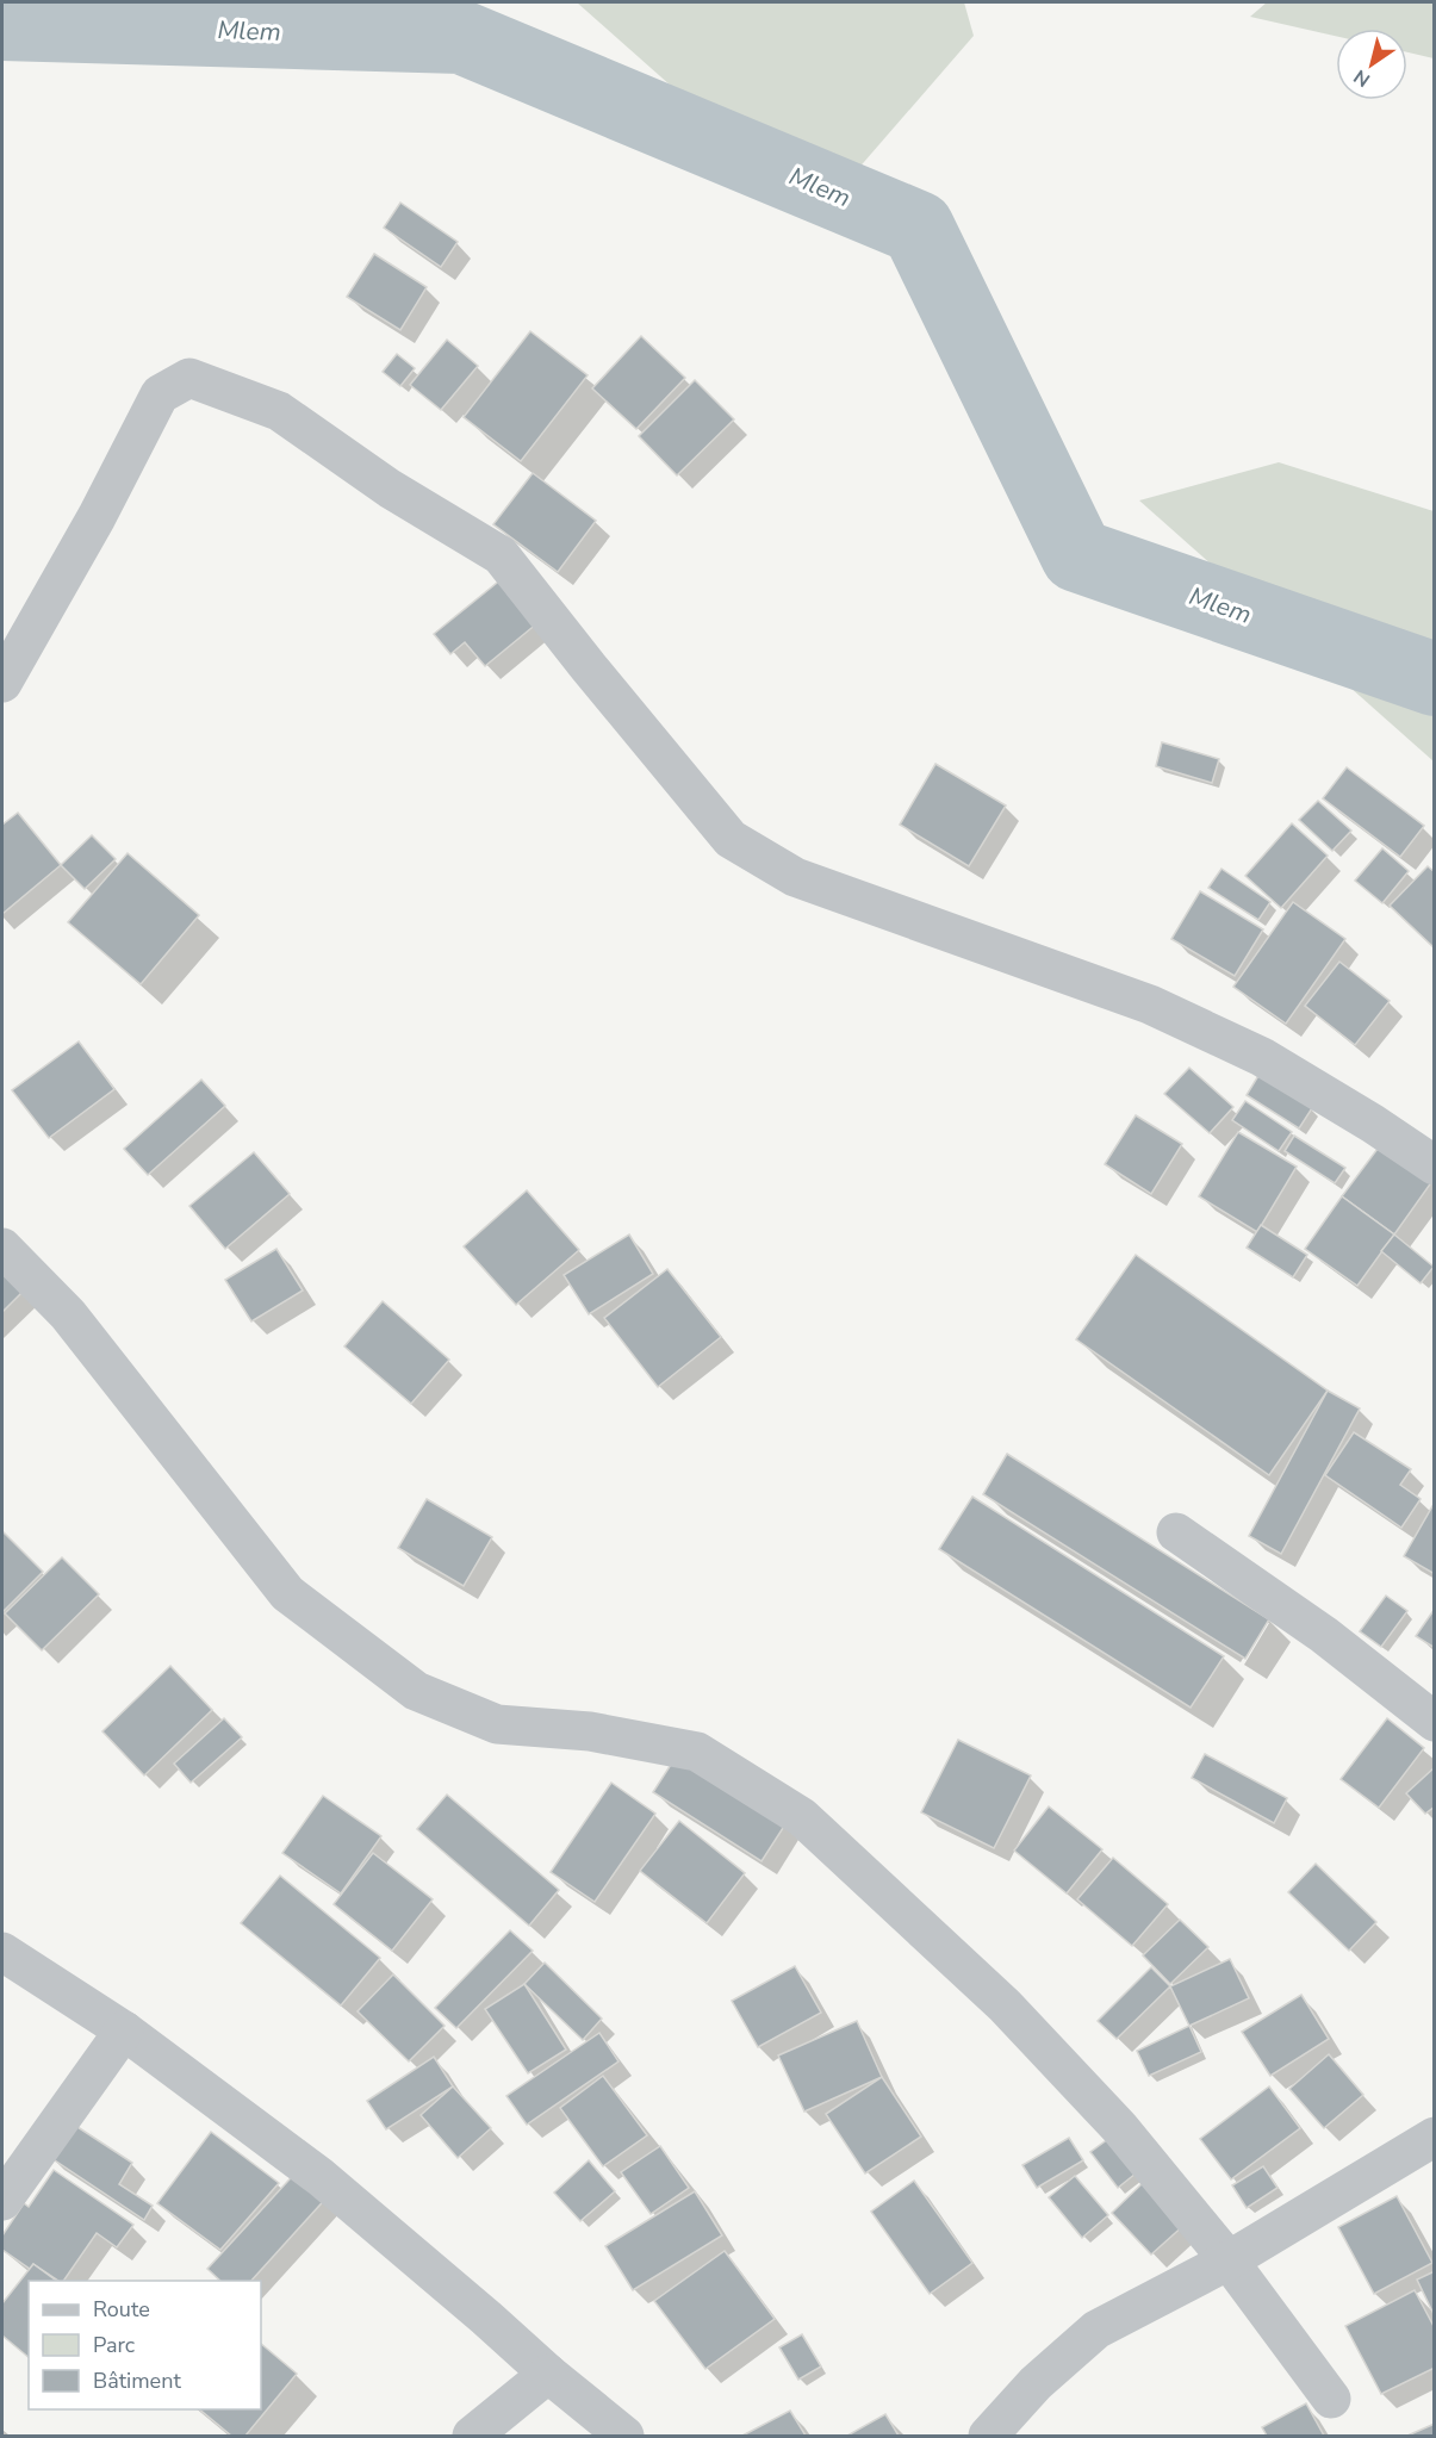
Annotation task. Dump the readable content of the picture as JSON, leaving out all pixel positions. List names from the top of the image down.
{
  "water": ["Mlem"],
  "legend": ["Route", "Parc", "Bâtiment"],
  "north": "bottom left"
}
